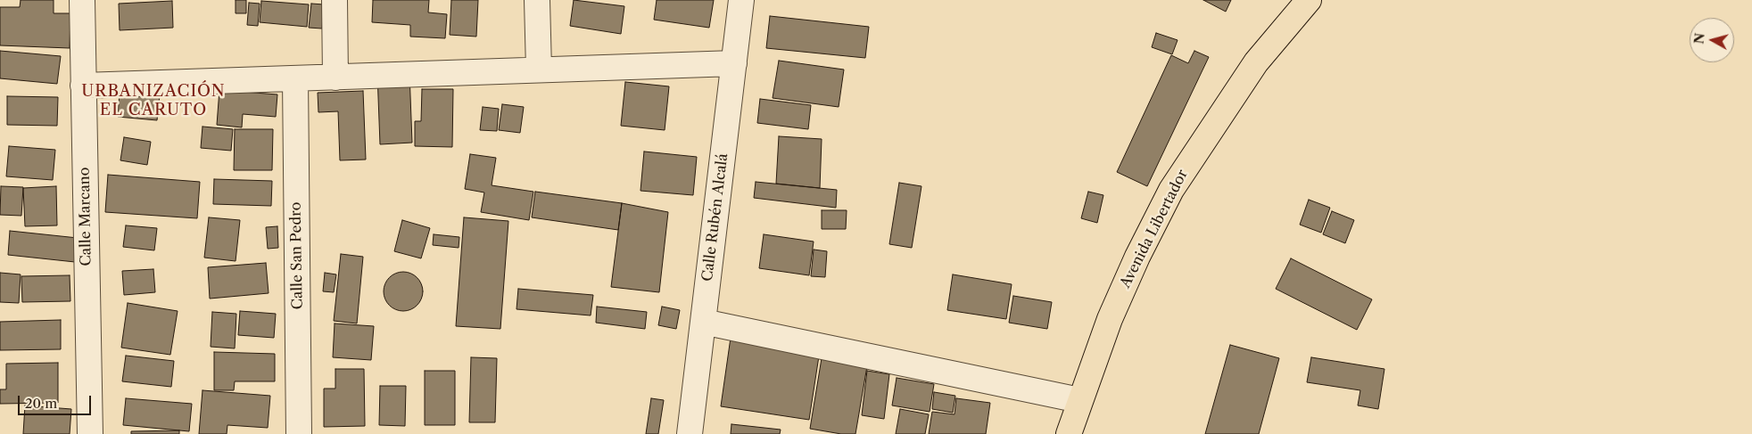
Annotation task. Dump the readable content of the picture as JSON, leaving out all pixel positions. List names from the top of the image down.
{
  "streets": {
    "highway": ["Avenida Libertador"],
    "street": ["Calle Marcano", "Calle Rubén Alcalá", "Calle San Pedro"]
  },
  "districts": ["URBANIZACIÓN EL CARUTO"],
  "scale_bar": "20 m",
  "north": "left"
}
